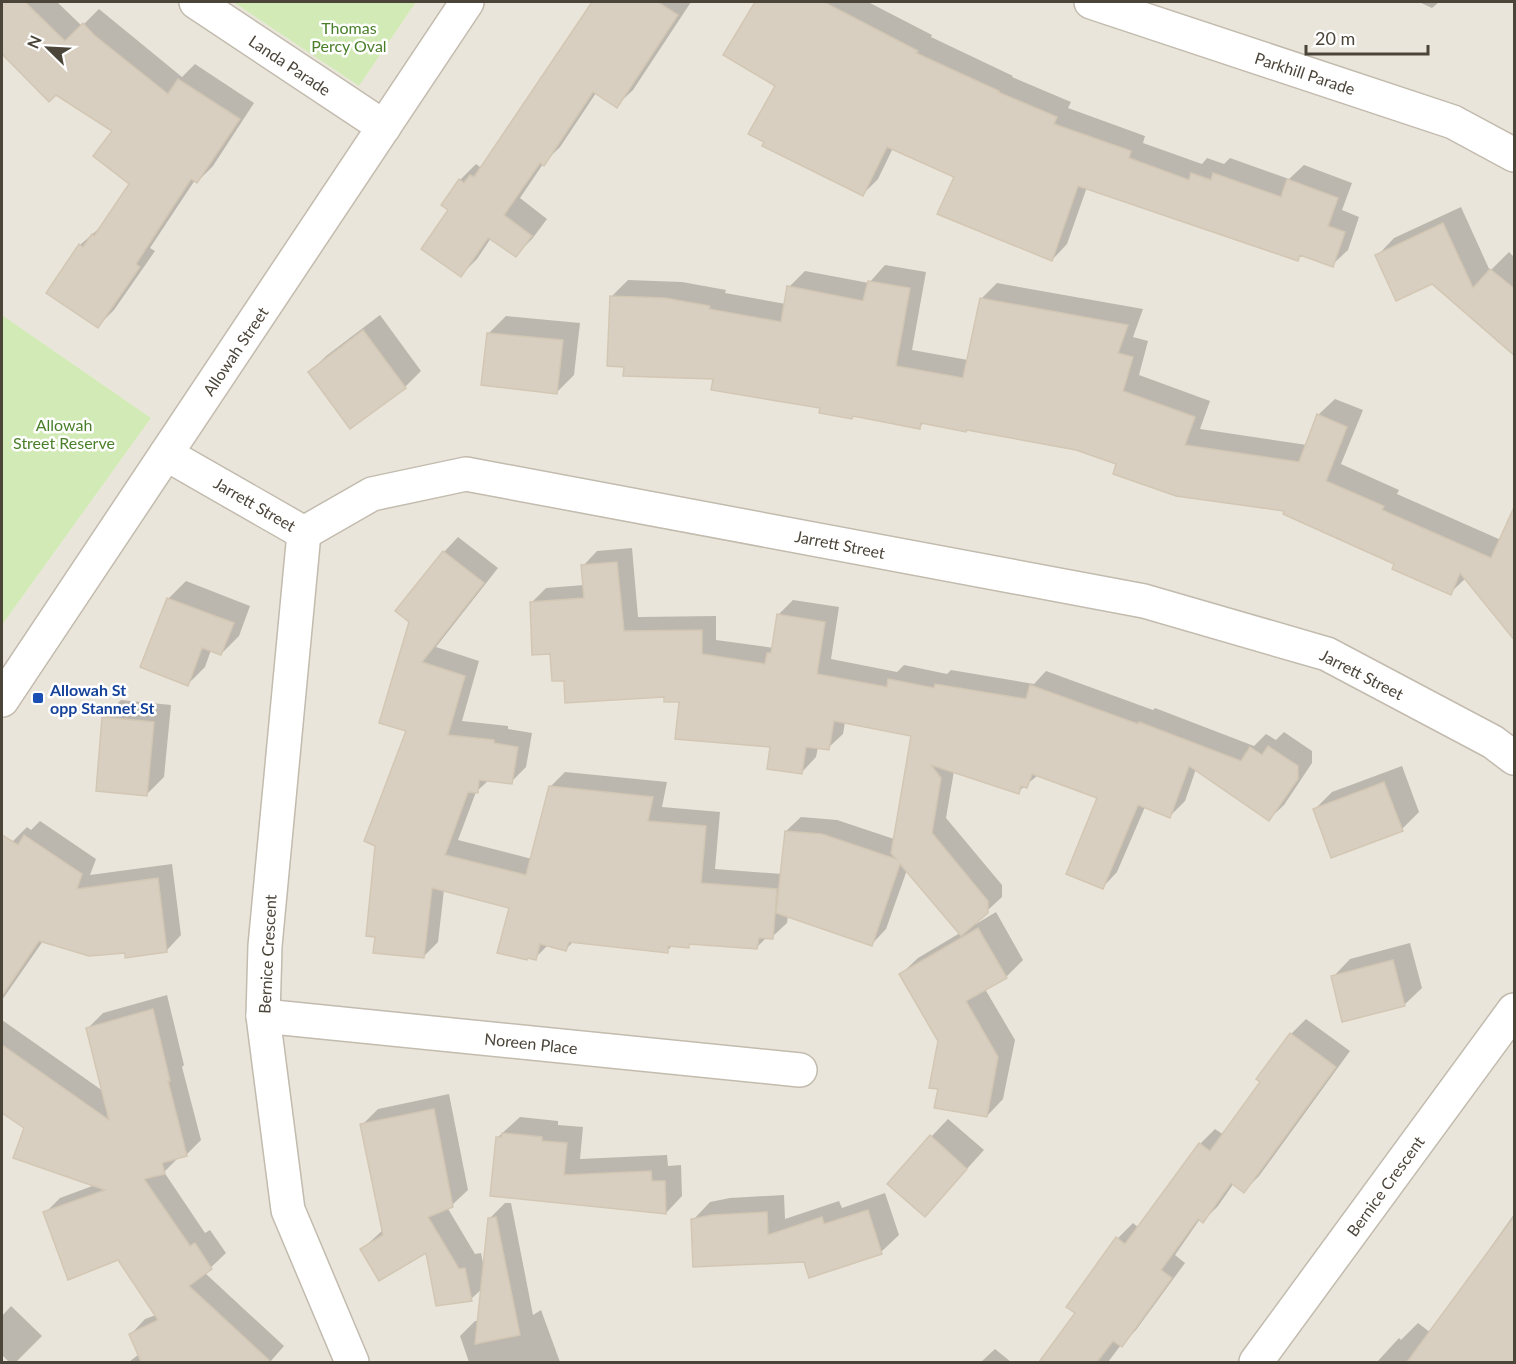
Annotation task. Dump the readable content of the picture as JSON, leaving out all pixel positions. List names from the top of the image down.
{
  "streets": {
    "street": [
      "Landa Parade",
      "Parkhill Parade",
      "Allowah Street",
      "Jarrett Street",
      "Bernice Crescent",
      "Noreen Place"
    ]
  },
  "crossings": [
    ["Landa Parade", "Allowah Street"],
    ["Allowah Street", "Jarrett Street"],
    ["Jarrett Street", "Bernice Crescent"],
    ["Bernice Crescent", "Noreen Place"]
  ],
  "parks": ["Thomas Percy Oval", "Allowah Street Reserve"],
  "places": {
    "transit": ["Allowah St opp Stannet St"]
  },
  "scale_bar": "20 m",
  "north": "top left"
}
